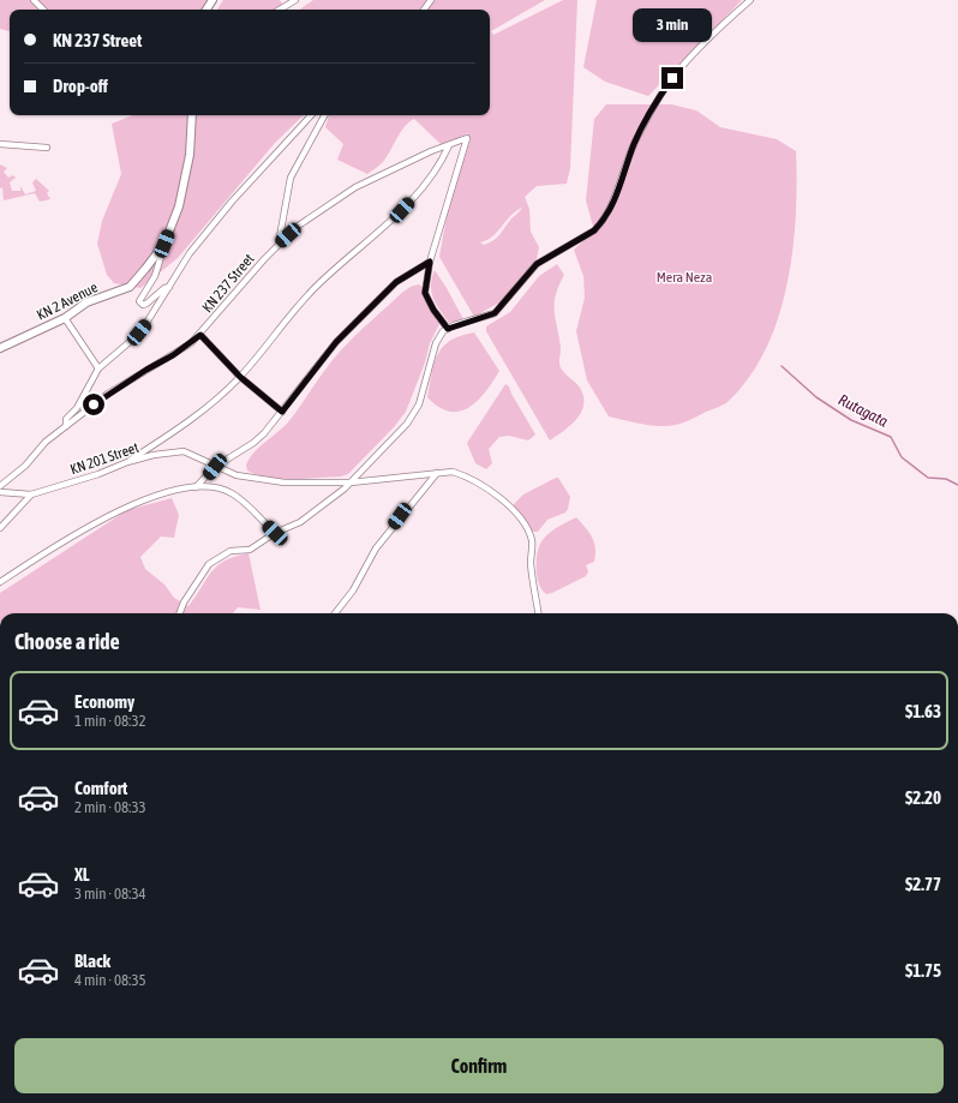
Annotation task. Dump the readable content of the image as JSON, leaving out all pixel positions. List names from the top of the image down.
{
  "streets": {
    "main road": ["KN 2 Avenue"],
    "street": ["KN 237 Street", "KN 201 Street"]
  },
  "water": ["Rutagata"],
  "parks": ["Mera Neza"],
  "page": {
    "bubble": "3 min",
    "banner": ["KN 237 Street", "Drop-off"],
    "heading": "Choose a ride",
    "list": [
      {
        "name": "Economy",
        "note": "1 min · 08:32",
        "value": "$1.63"
      },
      {
        "name": "Comfort",
        "note": "2 min · 08:33",
        "value": "$2.20"
      },
      {
        "name": "XL",
        "note": "3 min · 08:34",
        "value": "$2.77"
      },
      {
        "name": "Black",
        "note": "4 min · 08:35",
        "value": "$1.75"
      }
    ],
    "buttons": "Confirm"
  }
}
